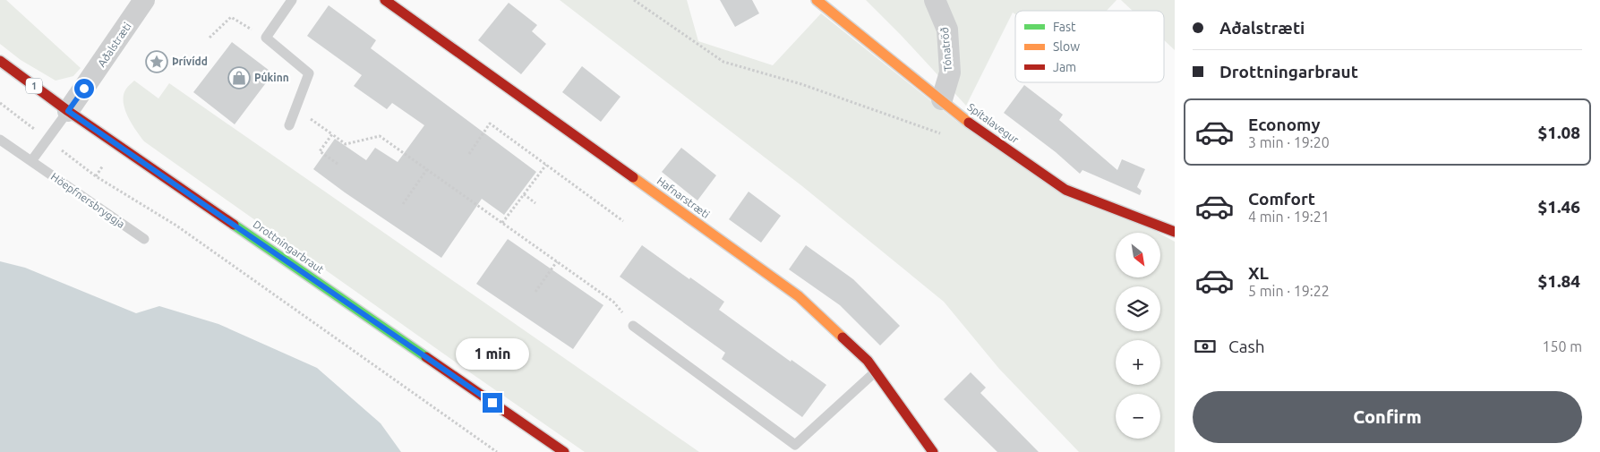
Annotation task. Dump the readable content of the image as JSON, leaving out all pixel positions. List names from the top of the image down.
{
  "streets": {
    "main road": [
      "1",
      "Spítalavegur",
      "Hafnarstræti",
      "Drottningarbraut"
    ],
    "street": ["Aðalstræti", "Tónatröð"],
    "lane": ["Höepfnersbryggja"]
  },
  "crossings": [
    ["Aðalstræti", "Drottningarbraut"],
    ["Tónatröð", "Spítalavegur"]
  ],
  "places": {
    "place": ["Þrívídd"],
    "shop": ["Púkinn"]
  },
  "legend": ["Fast", "Slow", "Jam"],
  "north": "bottom right",
  "page": {
    "banner": ["Aðalstræti", "Drottningarbraut"],
    "list": [
      {
        "name": "Economy",
        "note": "3 min · 19:20",
        "value": "$1.08"
      },
      {
        "name": "Comfort",
        "note": "4 min · 19:21",
        "value": "$1.46"
      },
      {
        "name": "XL",
        "note": "5 min · 19:22",
        "value": "$1.84"
      }
    ],
    "map_buttons": ["+", "−"],
    "pay": ["Cash", "150 m"],
    "bubble": "1 min",
    "buttons": "Confirm"
  }
}
